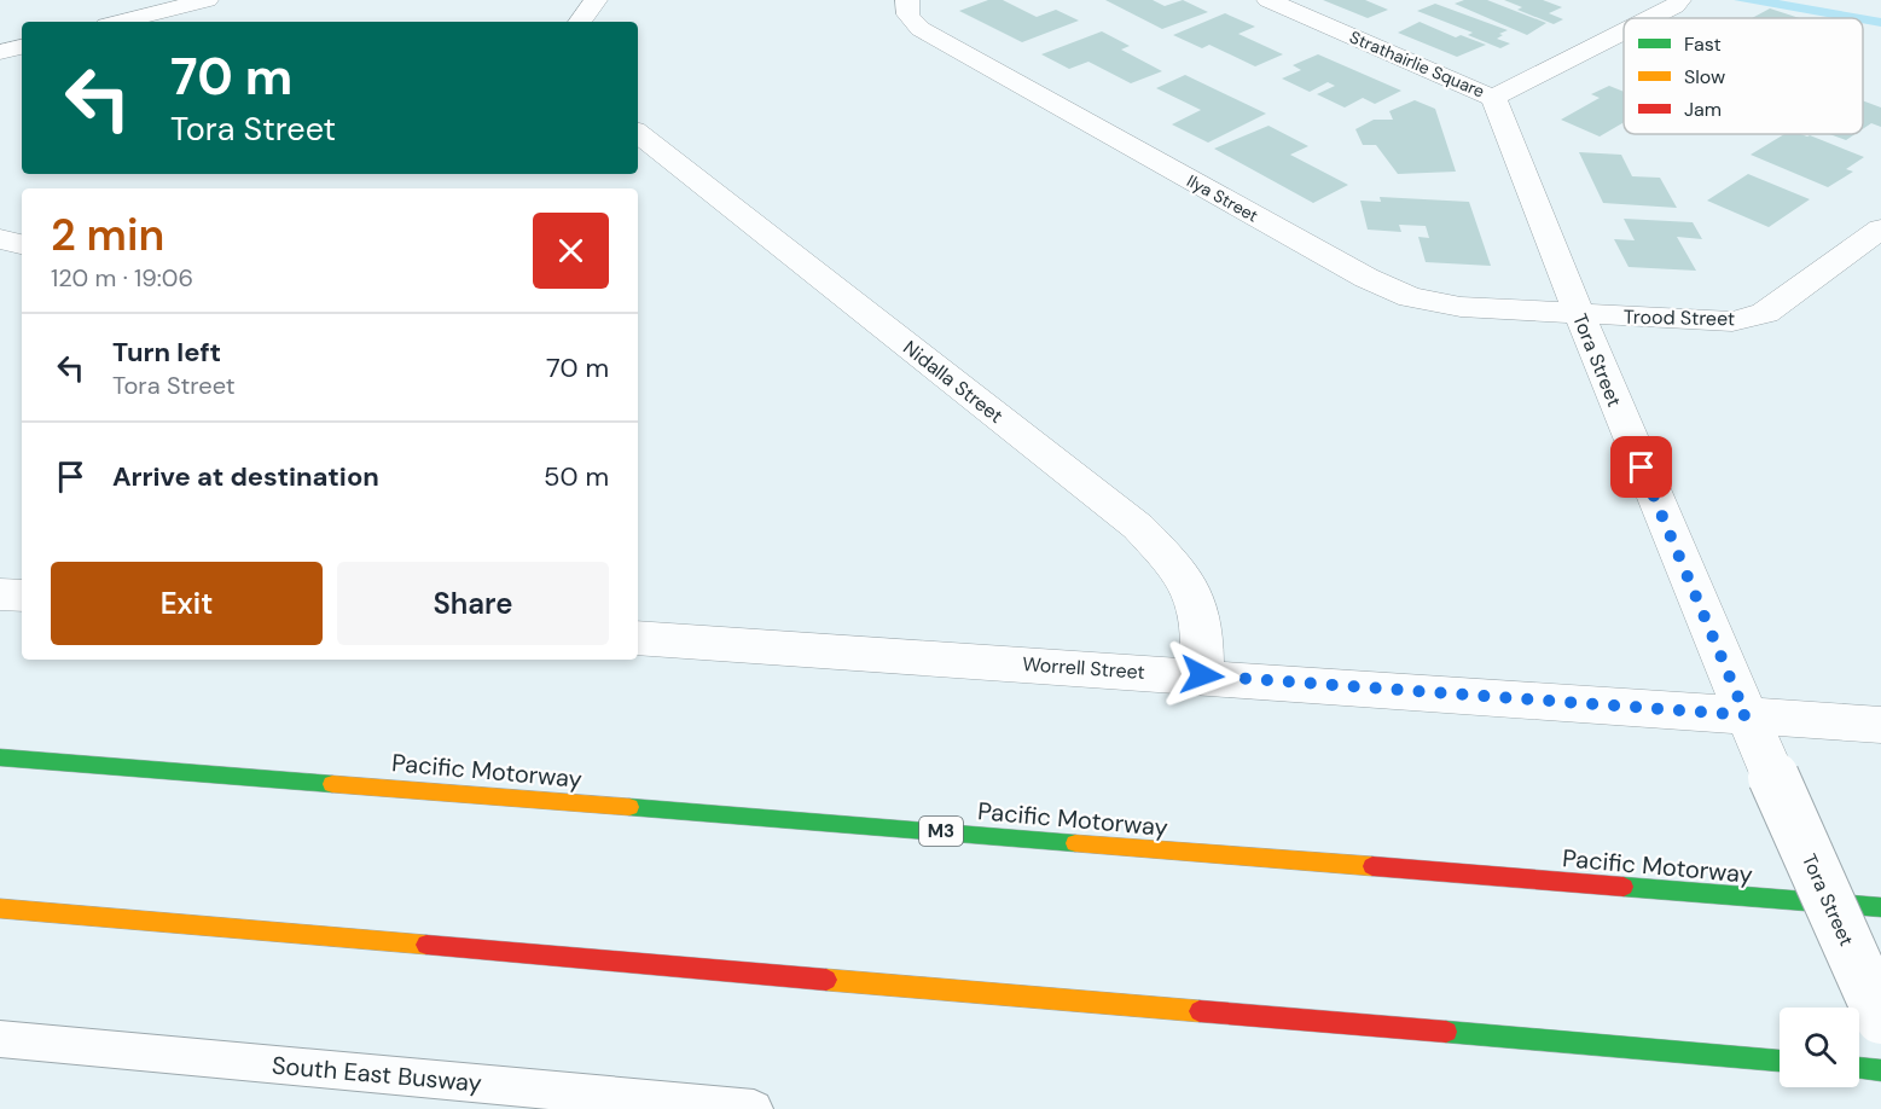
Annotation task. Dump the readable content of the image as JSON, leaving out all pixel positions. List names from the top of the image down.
{
  "streets": {
    "highway": ["Pacific Motorway", "M3"],
    "street": [
      "Strathairlie Square",
      "Ilya Street",
      "Trood Street",
      "Tora Street",
      "Nidalla Street",
      "Worrell Street"
    ],
    "lane": ["South East Busway"]
  },
  "crossings": [
    ["Strathairlie Square", "Tora Street"],
    ["Ilya Street", "Trood Street"],
    ["Ilya Street", "Tora Street"],
    ["Trood Street", "Tora Street"],
    ["Tora Street", "Worrell Street"],
    ["Nidalla Street", "Worrell Street"]
  ],
  "legend": ["Fast", "Slow", "Jam"],
  "page": {
    "turn": ["70 m", "Tora Street"],
    "heading": ["2 min", "120 m · 19:06"],
    "list": [
      {
        "name": "Turn left",
        "note": "Tora Street",
        "value": "70 m"
      },
      {
        "name": "Arrive at destination",
        "value": "50 m"
      }
    ],
    "buttons": ["Exit", "Share"]
  }
}
